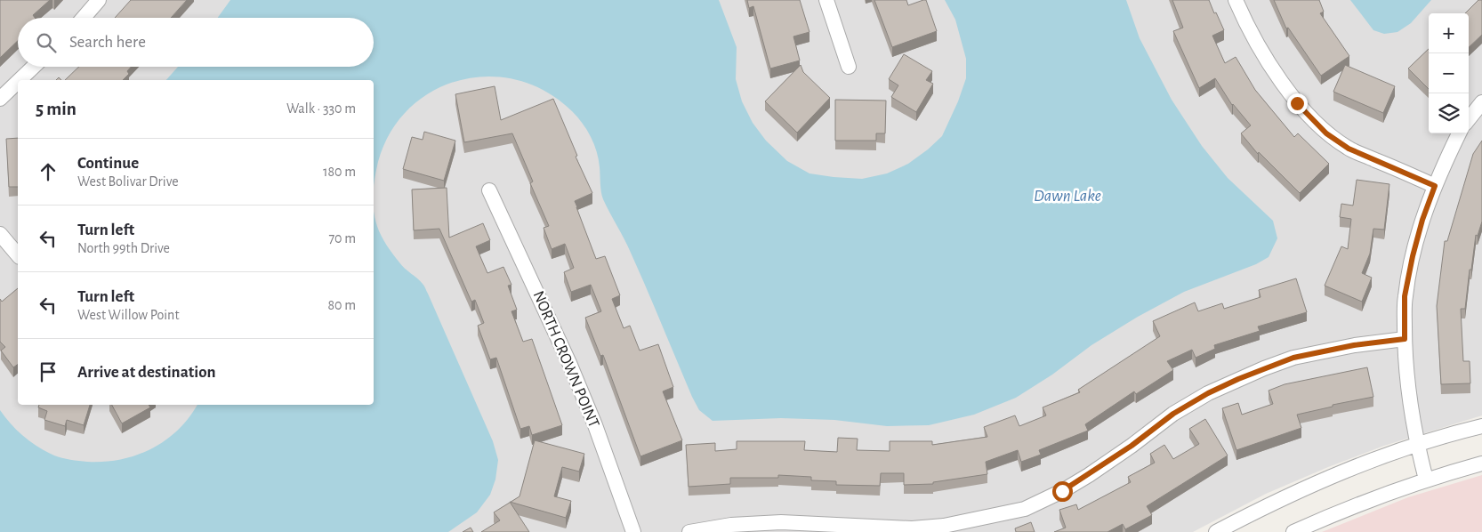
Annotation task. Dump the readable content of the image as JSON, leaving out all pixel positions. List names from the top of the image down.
{
  "streets": {
    "street": ["NORTH CROWN POINT"]
  },
  "water": ["Dawn Lake"],
  "page": {
    "map_buttons": ["+", "−"],
    "search": "Search here",
    "heading": ["5 min", "Walk · 330 m"],
    "list": [
      ["Continue", "West Bolivar Drive", "180 m"],
      ["Turn left", "North 99th Drive", "70 m"],
      ["Turn left", "West Willow Point", "80 m"],
      "Arrive at destination"
    ]
  }
}
